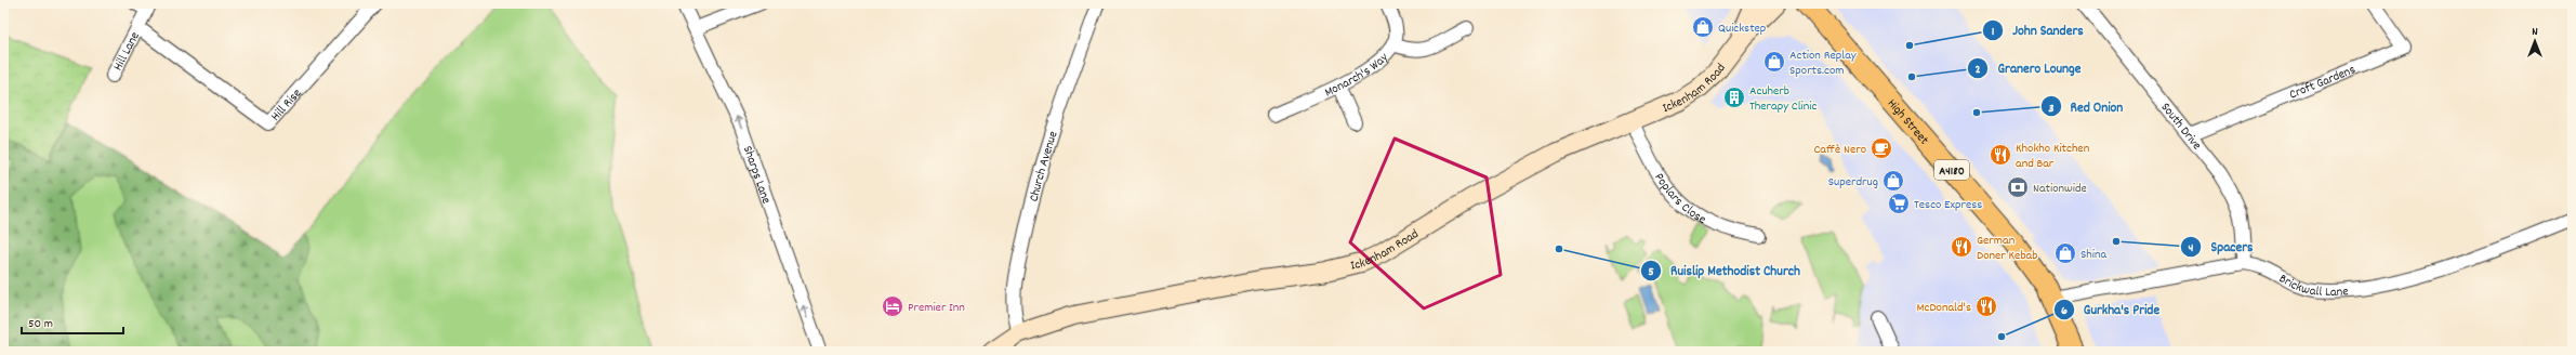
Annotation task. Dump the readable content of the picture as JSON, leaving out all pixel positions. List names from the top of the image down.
{
  "streets": {
    "main road": ["Ickenham Road", "High Street", "A4180"],
    "street": [
      "Hill Lane",
      "Monarch's Way",
      "Croft Gardens",
      "Hill Rise",
      "South Drive",
      "Church Avenue",
      "Sharps Lane",
      "Poplars Close",
      "Brickwall Lane"
    ]
  },
  "crossings": [
    ["Hill Lane", "Hill Rise"],
    ["Croft Gardens", "South Drive"],
    ["Ickenham Road", "Church Avenue"],
    ["Ickenham Road", "Poplars Close"],
    ["High Street", "Brickwall Lane"],
    ["South Drive", "Brickwall Lane"]
  ],
  "one_way": ["Sharps Lane"],
  "places": {
    "shop": [
      "Quickstep",
      "Action Replay Sports.com",
      "Superdrug",
      "Shina"
    ],
    "other": [
      "John Sanders",
      "Granero Lounge",
      "Red Onion",
      "Spacers",
      "Ruislip Methodist Church",
      "Gurkha's Pride"
    ],
    "building": ["Acuherb Therapy Clinic"],
    "cafe": ["Caffè Nero"],
    "restaurant": ["Khokho Kitchen and Bar", "German Doner Kebab", "McDonald's"],
    "bank": ["Nationwide"],
    "supermarket": ["Tesco Express"],
    "hotel": ["Premier Inn"]
  },
  "scale_bar": "50 m",
  "north": "top"
}
